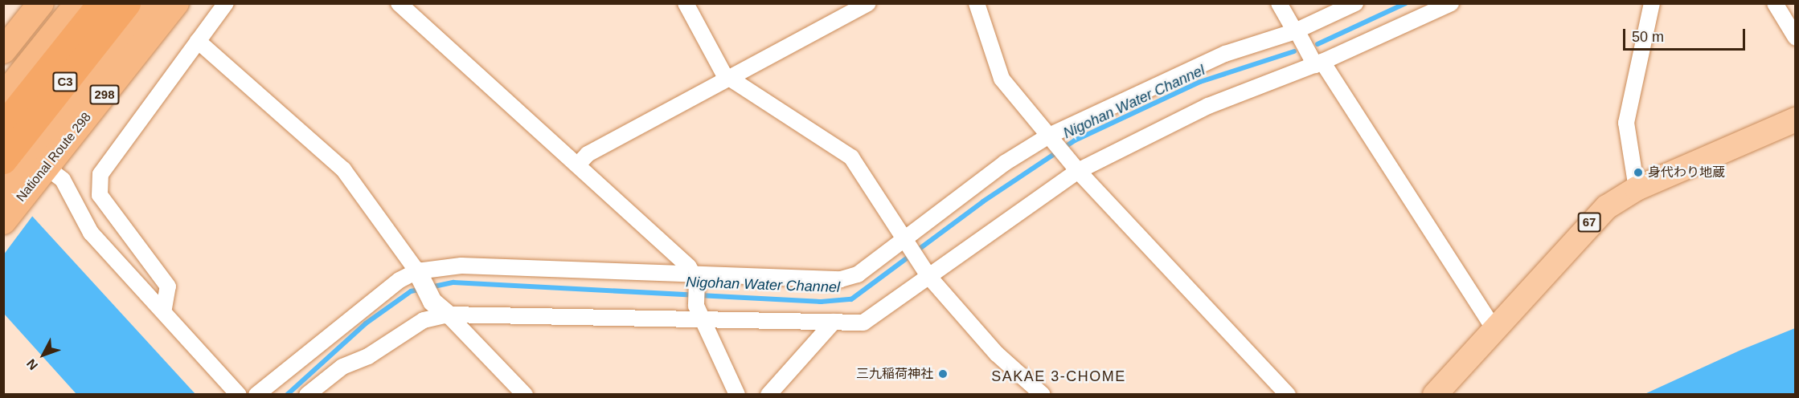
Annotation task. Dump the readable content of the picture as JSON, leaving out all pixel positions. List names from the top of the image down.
{
  "streets": {
    "highway": ["C3", "298", "National Route 298"],
    "main road": ["67"]
  },
  "crossings": [
    ["C3", "298"],
    ["C3", "National Route 298"],
    ["298", "National Route 298"]
  ],
  "districts": ["SAKAE 3-CHOME"],
  "water": ["Nigohan Water Channel"],
  "places": ["身代わり地蔵", "三九稲荷神社"],
  "scale_bar": "50 m",
  "north": "bottom left"
}
